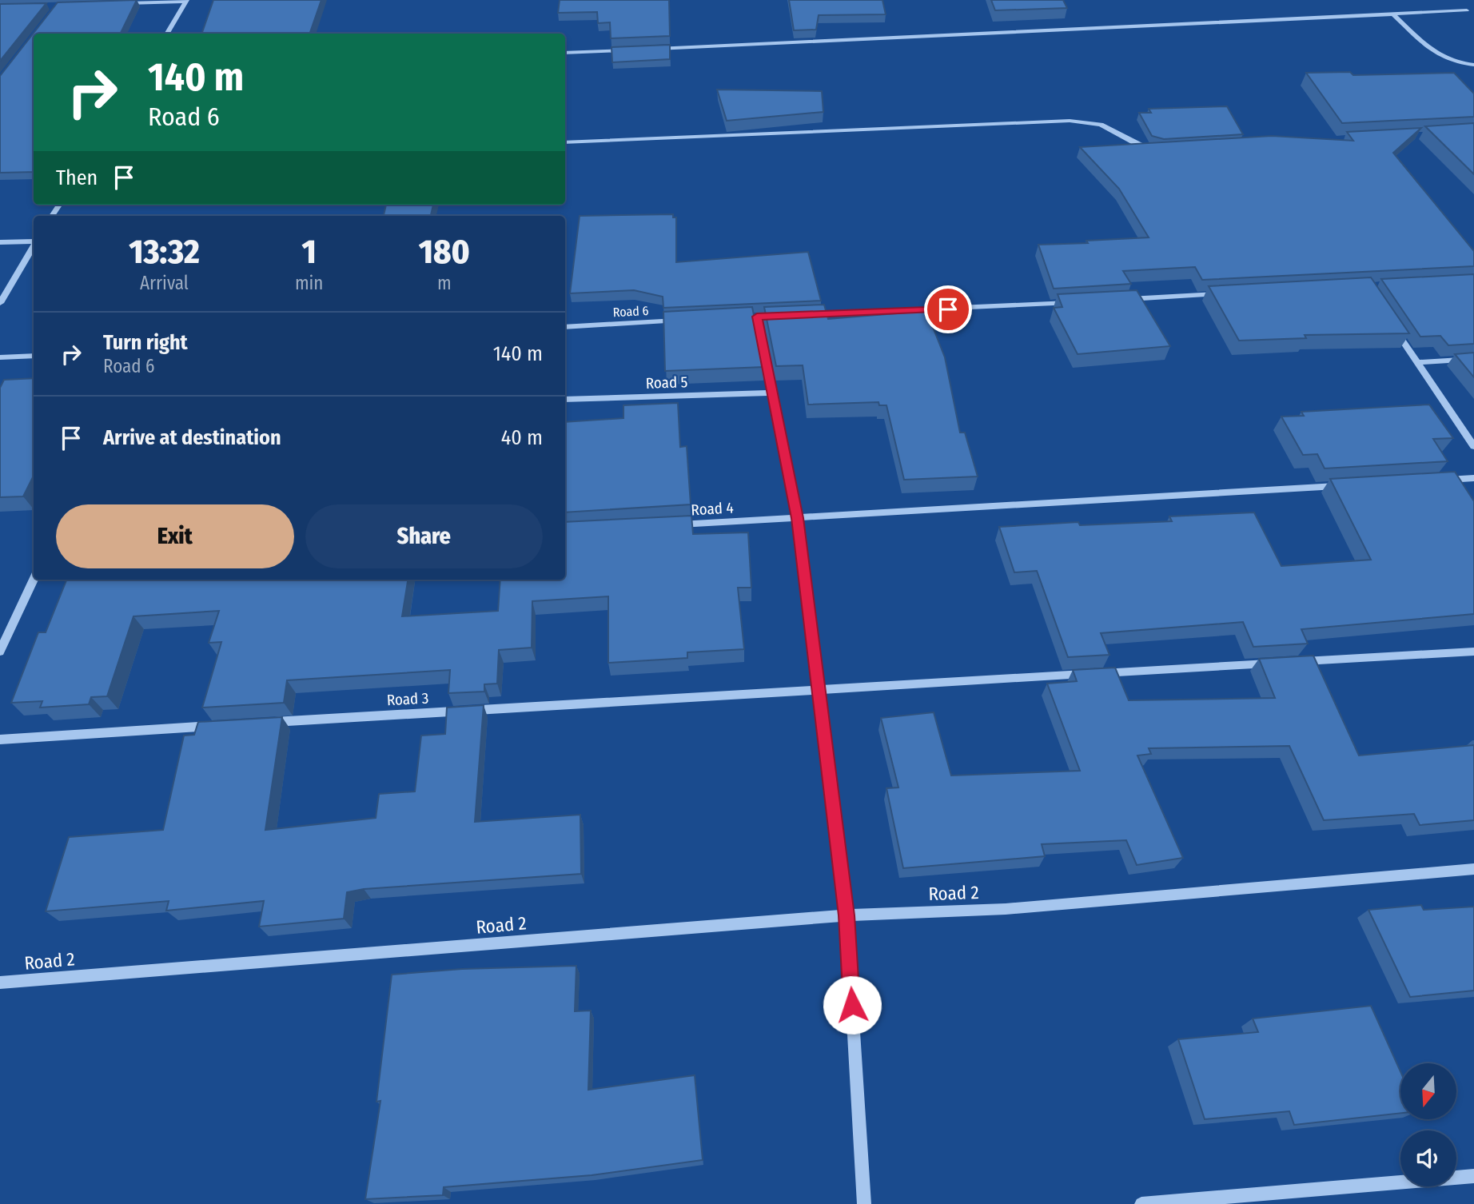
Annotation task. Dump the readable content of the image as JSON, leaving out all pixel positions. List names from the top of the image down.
{
  "streets": {
    "street": [
      "Road 6",
      "Road 5",
      "Road 4",
      "Road 3",
      "Road 2"
    ]
  },
  "north": "bottom",
  "page": {
    "turn": ["140 m", "Road 6"],
    "then": "Then",
    "eta": [
      "13:32",
      "Arrival",
      "1",
      "min",
      "180",
      "m"
    ],
    "list": [
      {
        "name": "Turn right",
        "note": "Road 6",
        "value": "140 m"
      },
      {
        "name": "Arrive at destination",
        "value": "40 m"
      }
    ],
    "buttons": ["Exit", "Share"]
  }
}
